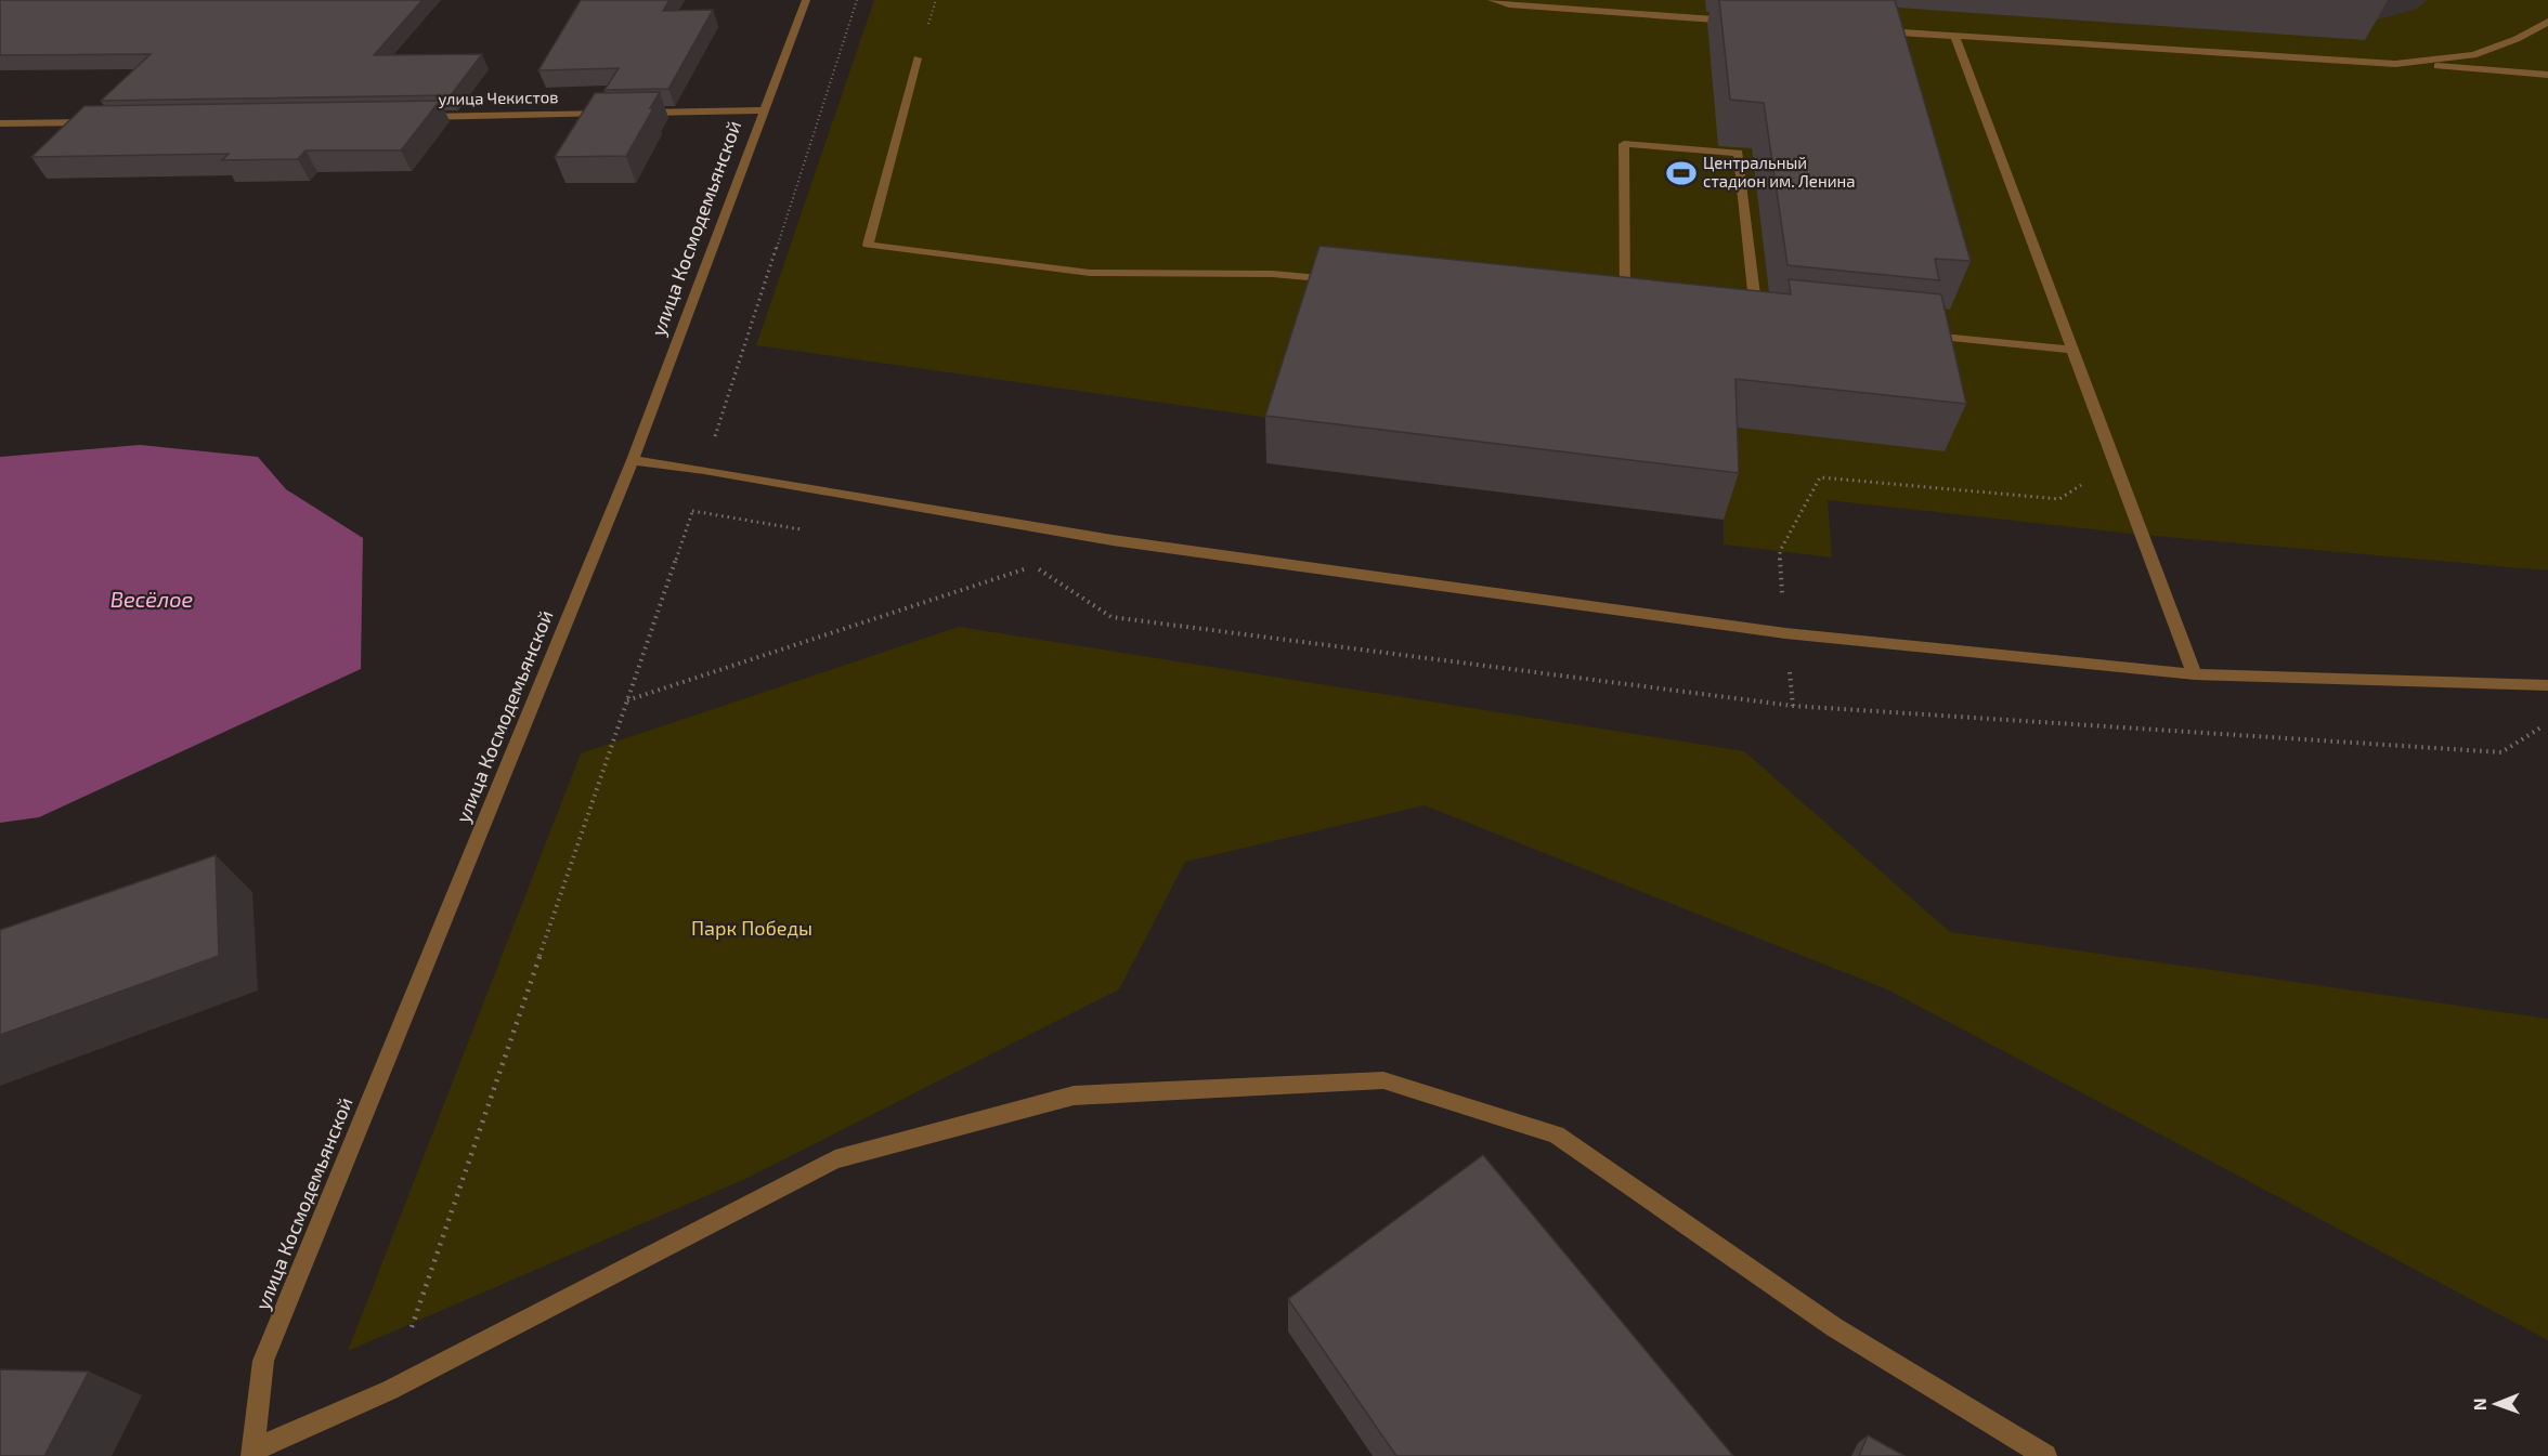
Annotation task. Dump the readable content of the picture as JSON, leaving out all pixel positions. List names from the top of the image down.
{
  "streets": {
    "street": ["улица Чекистов", "улица Космодемьянской"]
  },
  "water": ["Весёлое"],
  "parks": ["Парк Победы"],
  "places": {
    "sports": ["Центральный стадион им. Ленина"]
  },
  "north": "left"
}
